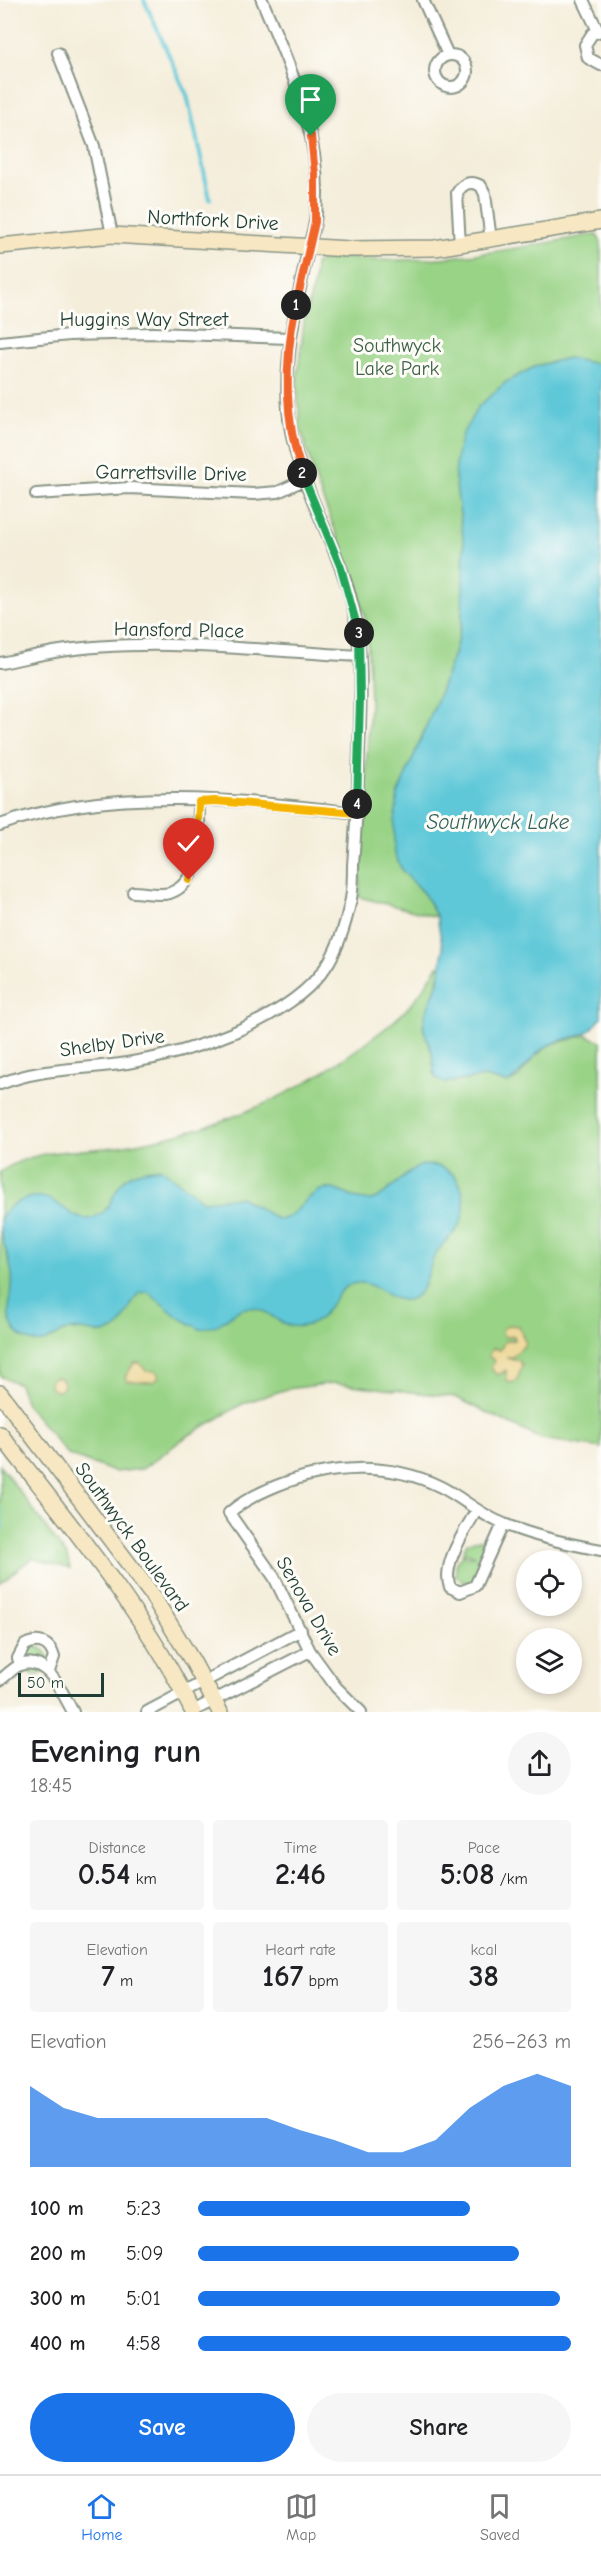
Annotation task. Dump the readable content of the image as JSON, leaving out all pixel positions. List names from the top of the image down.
{
  "streets": {
    "street": [
      "Northfork Drive",
      "Huggins Way Street",
      "Garrettsville Drive",
      "Hansford Place",
      "Shelby Drive",
      "Southwyck Boulevard",
      "Senova Drive"
    ]
  },
  "crossings": [
    ["Northfork Drive", "Shelby Drive"],
    ["Huggins Way Street", "Shelby Drive"],
    ["Garrettsville Drive", "Shelby Drive"],
    ["Hansford Place", "Shelby Drive"]
  ],
  "water": ["Southwyck Lake"],
  "parks": ["Southwyck Lake Park"],
  "scale_bar": "50 m",
  "page": {
    "pins": [
      "1",
      "2",
      "3",
      "4"
    ],
    "scale": "50 m",
    "heading": ["Evening run", "18:45"],
    "stats": [
      ["Distance", "0.54 km"],
      ["Time", "2:46"],
      ["Pace", "5:08 /km"],
      ["Elevation", "7 m"],
      ["Heart rate", "167 bpm"],
      ["kcal", "38"]
    ],
    "chart": ["Elevation", "256–263 m"],
    "list": [
      {
        "name": "100 m",
        "note": "5:23"
      },
      {
        "name": "200 m",
        "note": "5:09"
      },
      {
        "name": "300 m",
        "note": "5:01"
      },
      {
        "name": "400 m",
        "note": "4:58"
      }
    ],
    "buttons": ["Save", "Share"],
    "tabs": ["Home", "Map", "Saved"]
  }
}
